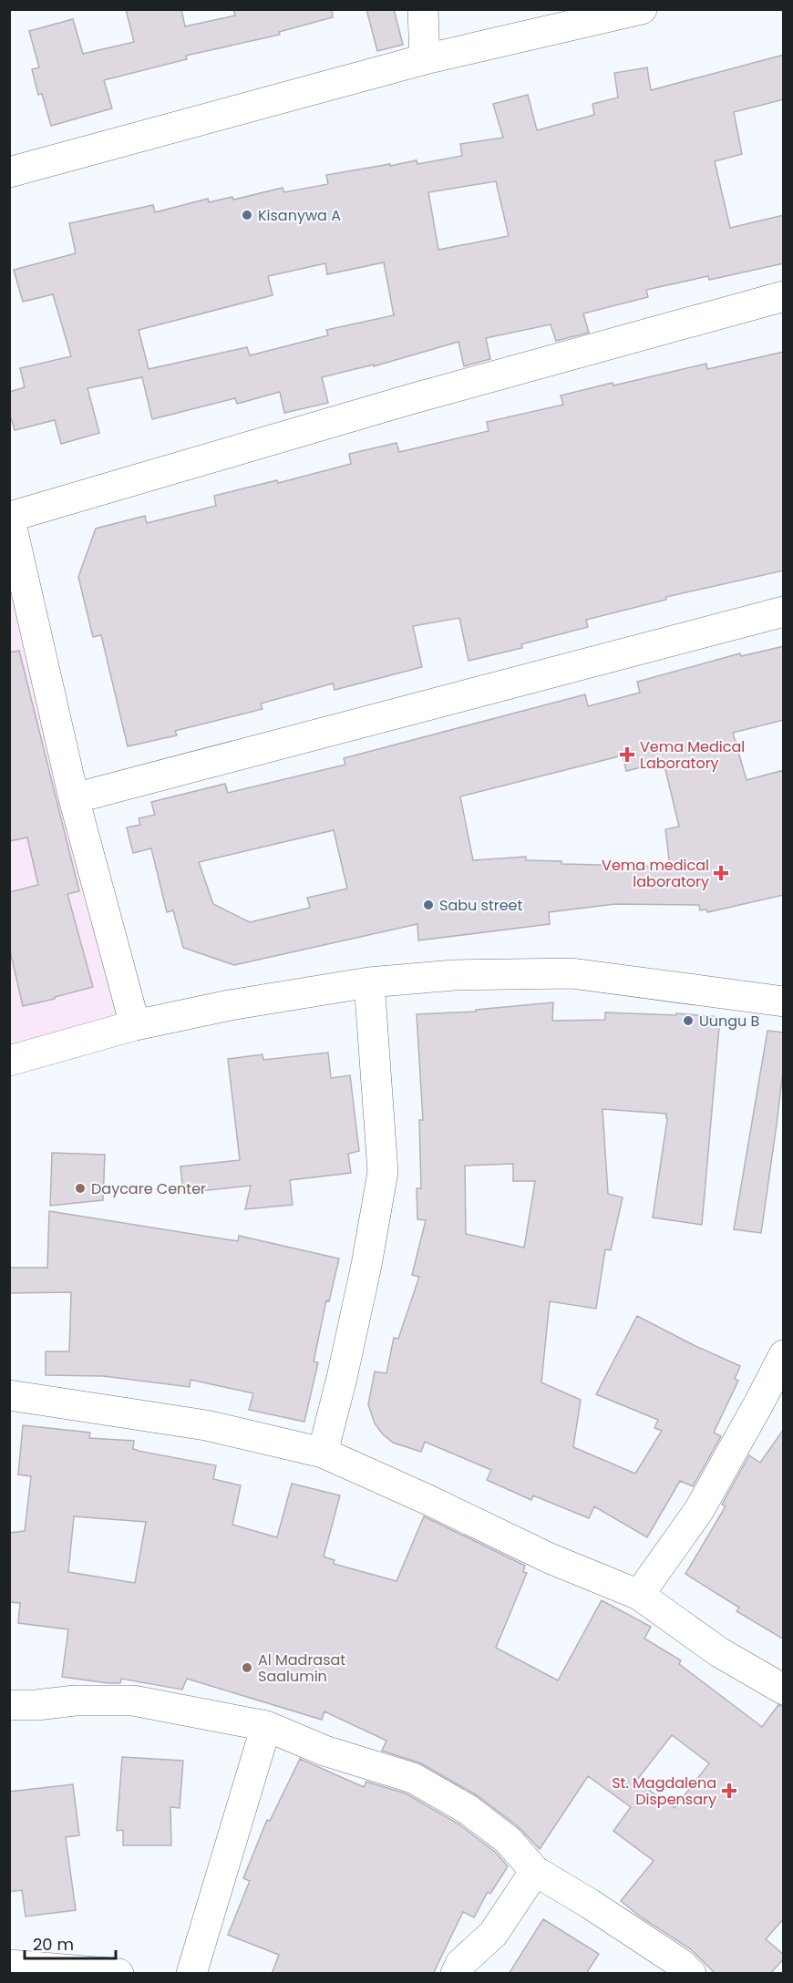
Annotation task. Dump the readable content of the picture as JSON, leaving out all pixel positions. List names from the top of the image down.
{
  "places": {
    "other": [
      "Kisanywa A",
      "Sabu street",
      "Uungu B",
      "Daycare Center",
      "Al Madrasat Saalumin"
    ],
    "health": ["Vema Medical Laboratory", "Vema medical laboratory", "St. Magdalena Dispensary"]
  },
  "scale_bar": "20 m"
}
